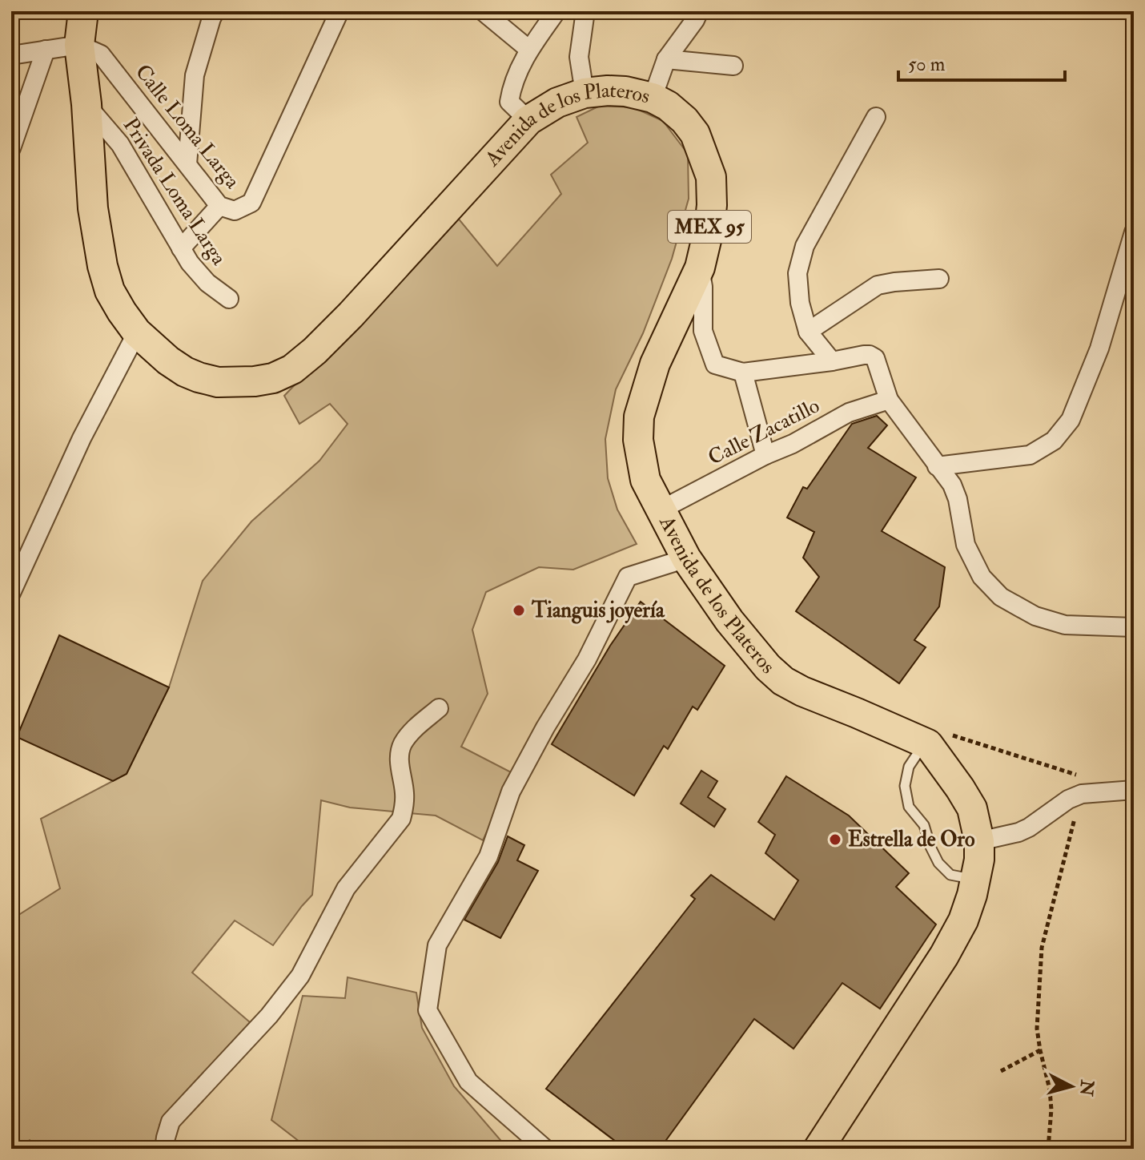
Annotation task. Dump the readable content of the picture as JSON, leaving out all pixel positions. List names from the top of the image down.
{
  "streets": {
    "main road": ["Avenida de los Plateros", "MEX 95"],
    "street": ["Calle Loma Larga", "Privada Loma Larga", "Calle Zacatillo"]
  },
  "crossings": [
    ["Calle Loma Larga", "Avenida de los Plateros"],
    ["Avenida de los Plateros", "Privada Loma Larga"],
    ["Avenida de los Plateros", "Calle Zacatillo"]
  ],
  "places": ["Tianguis joyería", "Estrella de Oro"],
  "scale_bar": "50 m",
  "north": "right"
}
